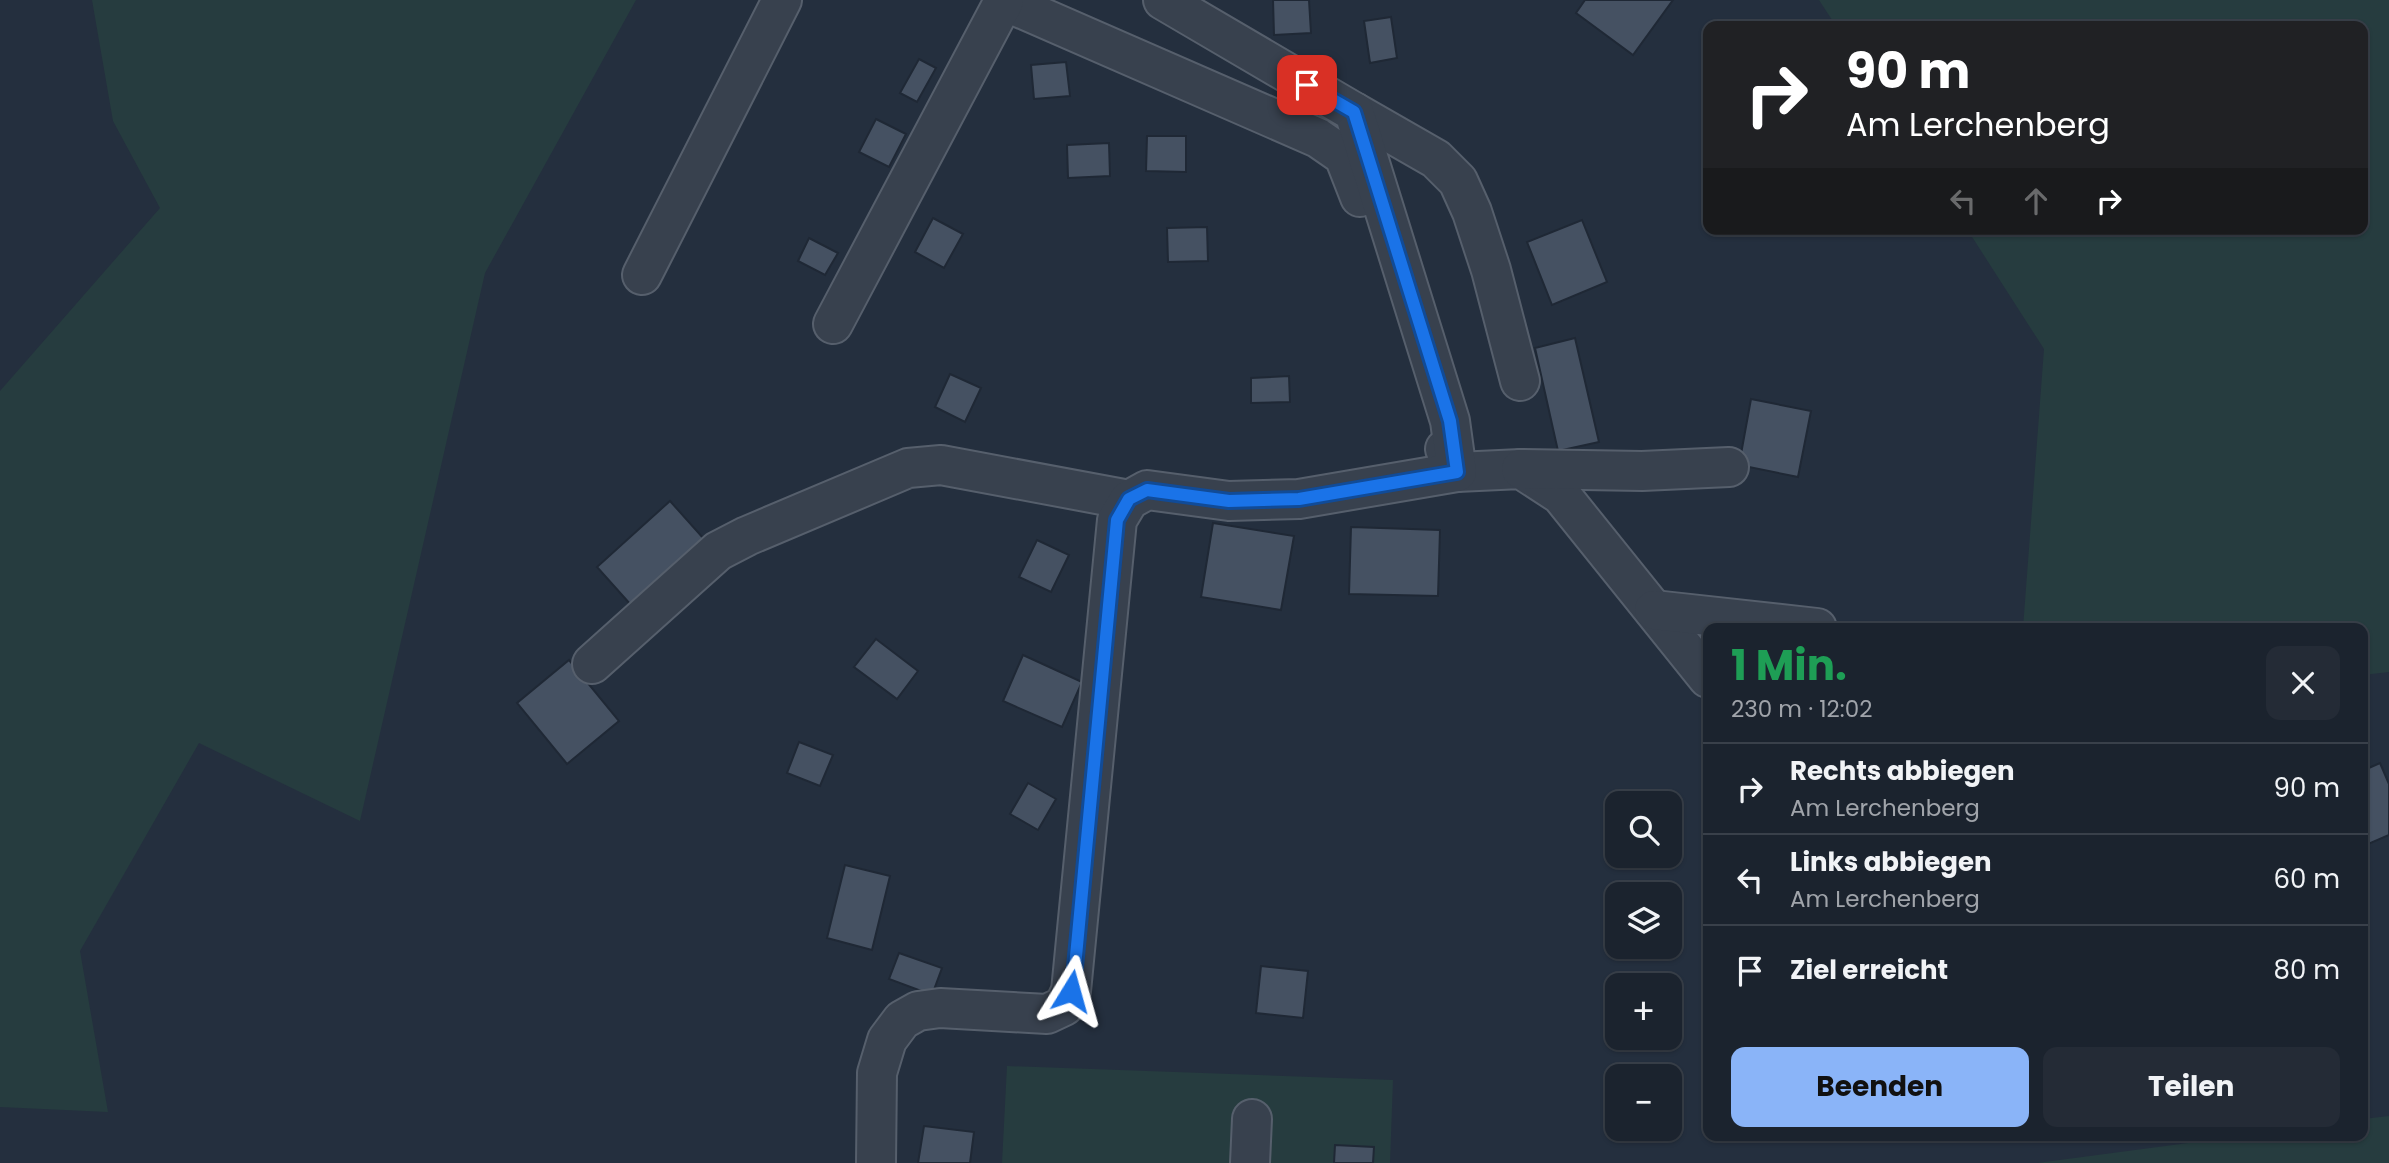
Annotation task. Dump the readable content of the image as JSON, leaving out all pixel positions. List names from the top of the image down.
{
  "page": {
    "turn": ["90 m", "Am Lerchenberg"],
    "heading": ["1 Min.", "230 m · 12:02"],
    "list": [
      {
        "name": "Rechts abbiegen",
        "note": "Am Lerchenberg",
        "value": "90 m"
      },
      {
        "name": "Links abbiegen",
        "note": "Am Lerchenberg",
        "value": "60 m"
      },
      {
        "name": "Ziel erreicht",
        "value": "80 m"
      }
    ],
    "map_buttons": ["+", "−"],
    "buttons": ["Beenden", "Teilen"]
  }
}
